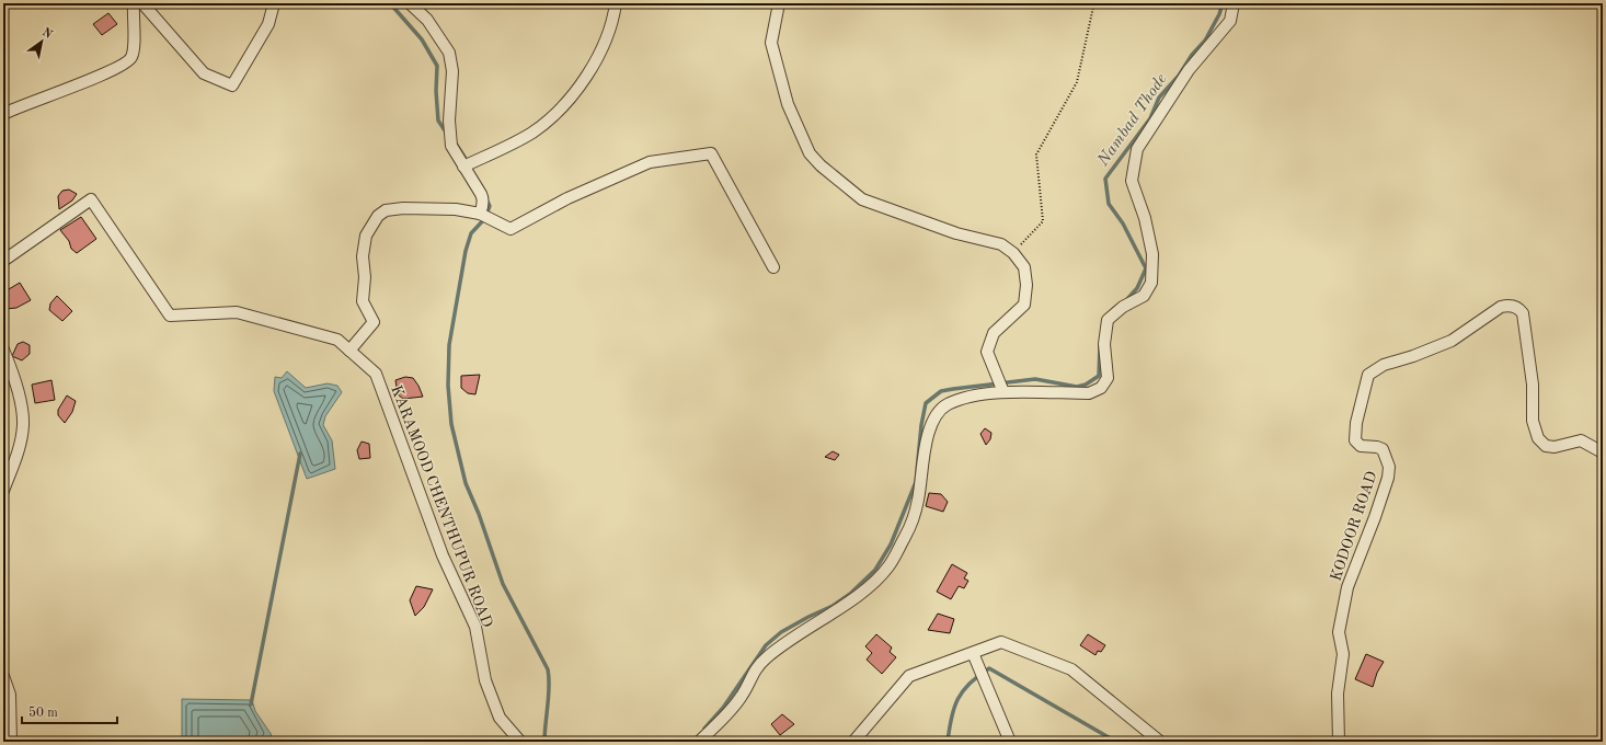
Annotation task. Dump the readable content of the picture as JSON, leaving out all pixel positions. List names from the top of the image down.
{
  "streets": {
    "street": ["KARAMOOD CHENTHUPUR ROAD", "KODOOR ROAD"]
  },
  "water": ["Nambad Thode"],
  "scale_bar": "50 m",
  "north": "top right"
}
